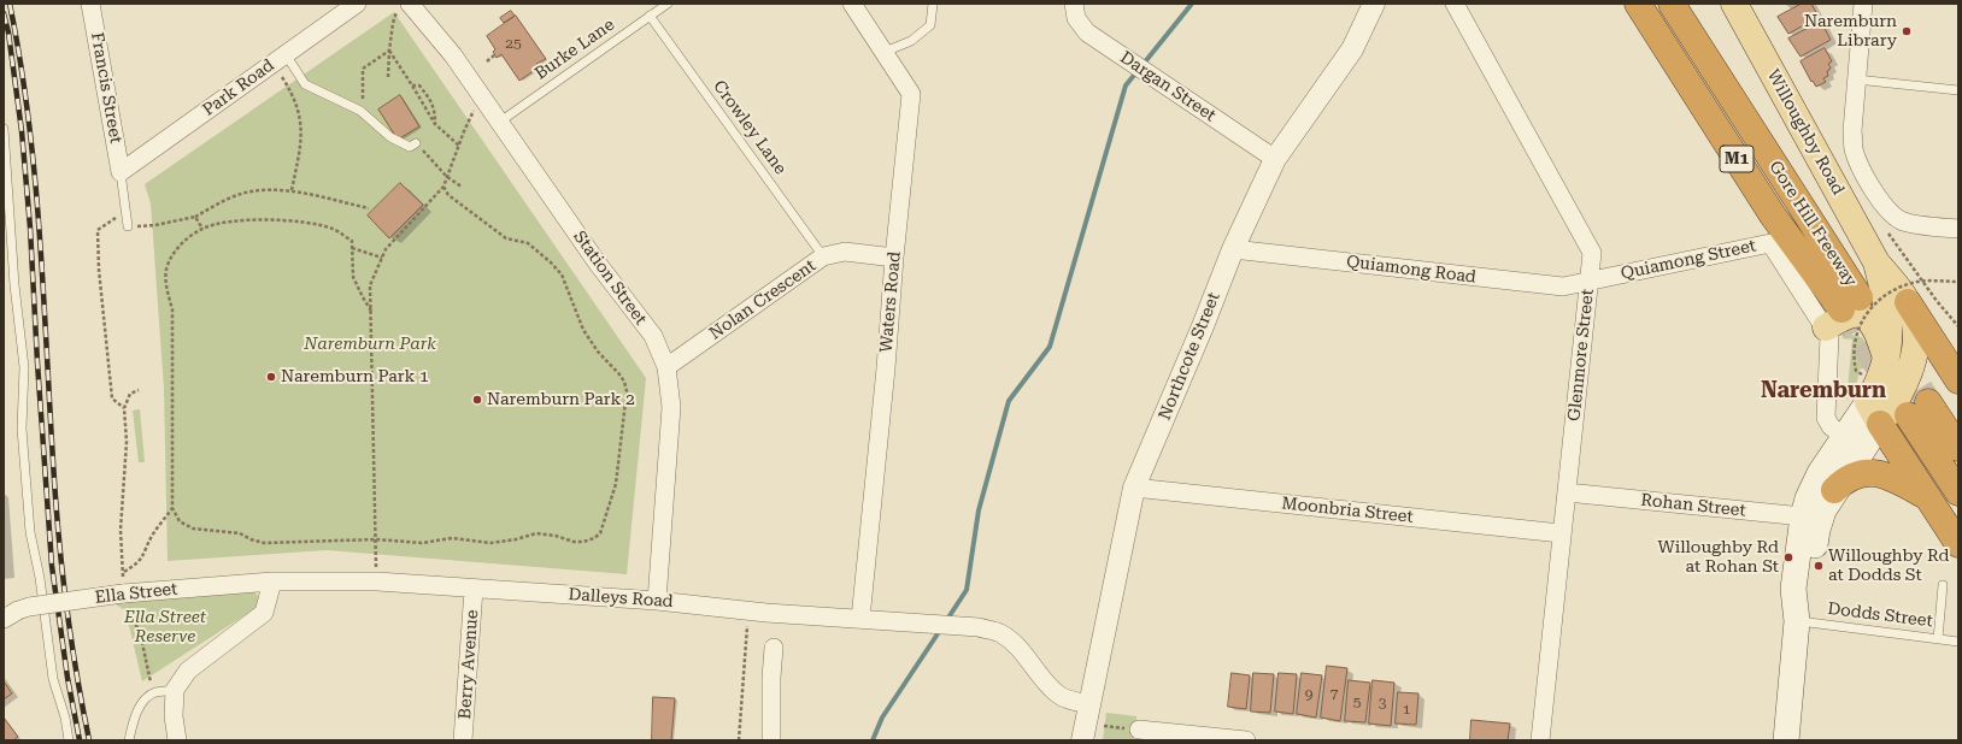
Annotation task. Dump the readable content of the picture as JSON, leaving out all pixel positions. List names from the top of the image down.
{
  "streets": {
    "highway": ["M1", "Gore Hill Freeway"],
    "main road": ["Willoughby Road"],
    "street": [
      "Dargan Street",
      "Francis Street",
      "Park Road",
      "Quiamong Street",
      "Quiamong Road",
      "Station Street",
      "Nolan Crescent",
      "Waters Road",
      "Glenmore Street",
      "Northcote Street",
      "Rohan Street",
      "Moonbria Street",
      "Ella Street",
      "Dalleys Road",
      "Berry Avenue"
    ],
    "lane": ["Burke Lane", "Crowley Lane", "Dodds Street"]
  },
  "crossings": [
    ["Burke Lane", "Crowley Lane"],
    ["Burke Lane", "Station Street"],
    ["Dargan Street", "Northcote Street"],
    ["Francis Street", "Park Road"],
    ["Crowley Lane", "Nolan Crescent"],
    ["Willoughby Road", "Quiamong Street"],
    ["Willoughby Road", "Rohan Street"],
    ["Willoughby Road", "Dodds Street"],
    ["Gore Hill Freeway", "Quiamong Street"],
    ["Quiamong Street", "Quiamong Road"],
    ["Quiamong Street", "Glenmore Street"],
    ["Quiamong Road", "Glenmore Street"],
    ["Quiamong Road", "Northcote Street"],
    ["Station Street", "Nolan Crescent"],
    ["Station Street", "Dalleys Road"],
    ["Nolan Crescent", "Waters Road"],
    ["Waters Road", "Dalleys Road"],
    ["Glenmore Street", "Rohan Street"],
    ["Glenmore Street", "Moonbria Street"],
    ["Northcote Street", "Moonbria Street"],
    ["Northcote Street", "Dalleys Road"],
    ["Ella Street", "Dalleys Road"],
    ["Dalleys Road", "Berry Avenue"]
  ],
  "districts": ["Naremburn"],
  "parks": ["Naremburn Park", "Ella Street Reserve"],
  "places": [
    "Naremburn Library",
    "Naremburn Park 1",
    "Naremburn Park 2",
    "Willoughby Rd at Rohan St",
    "Willoughby Rd at Dodds St"
  ],
  "house_numbers": [
    "25",
    "7",
    "9",
    "5",
    "3",
    "1"
  ]
}
